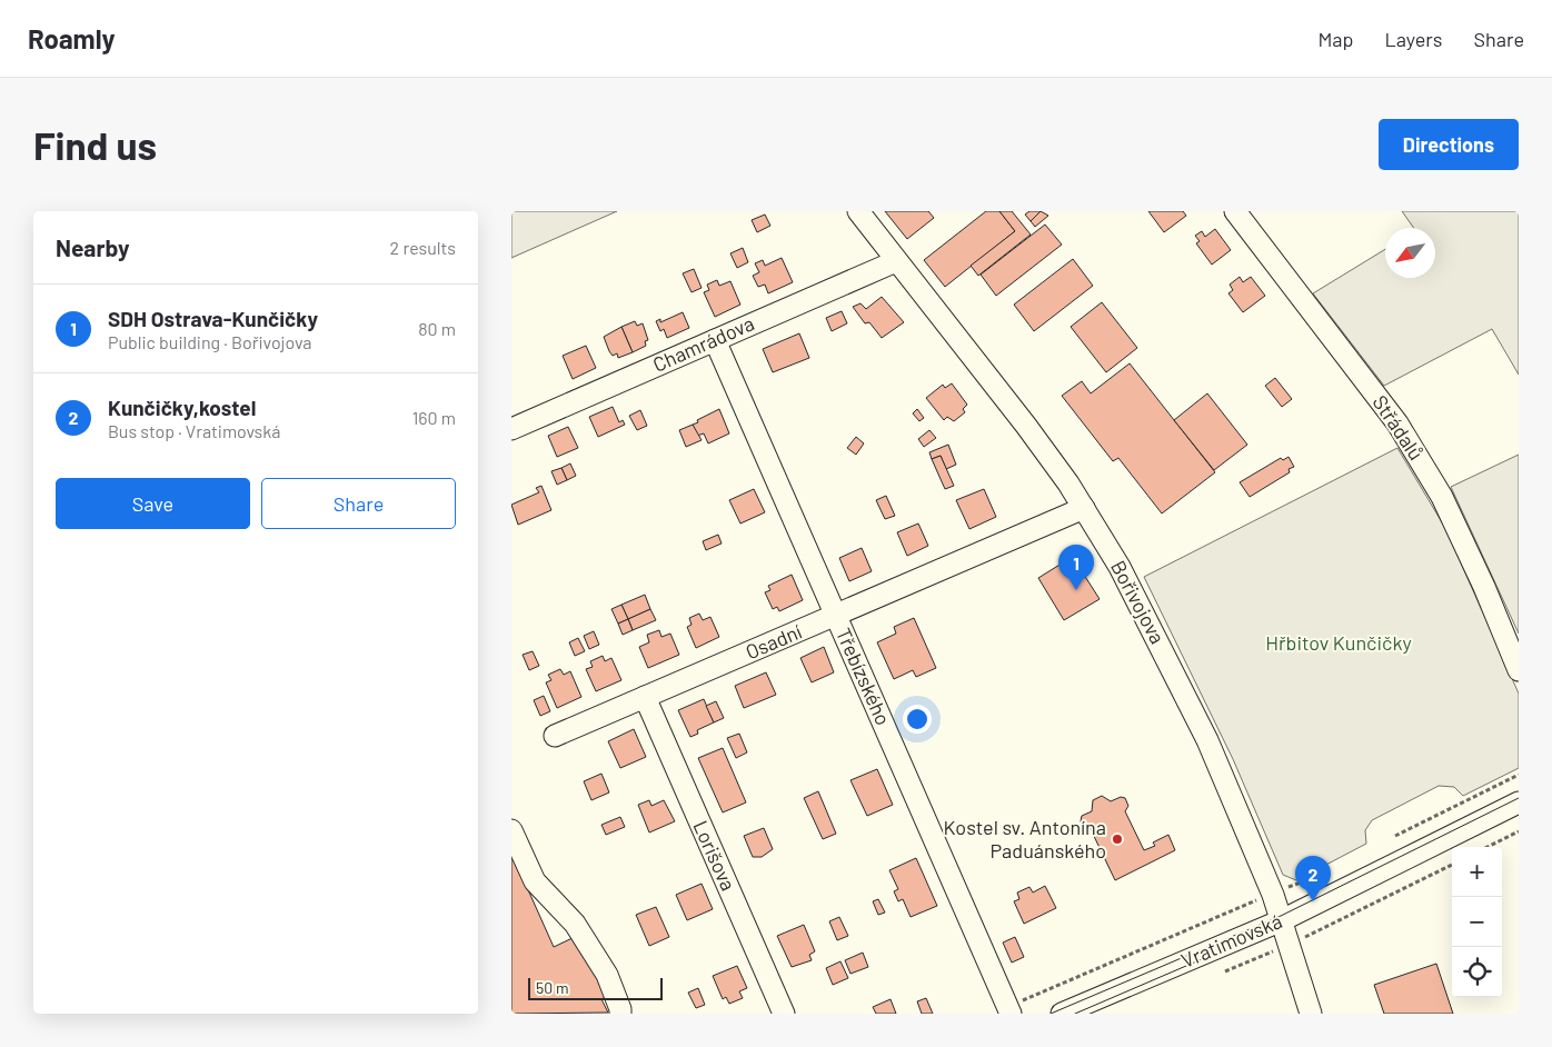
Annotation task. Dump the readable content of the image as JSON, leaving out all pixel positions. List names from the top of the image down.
{
  "streets": {
    "street": [
      "Chamrádova",
      "Střádalů",
      "Bořivojova",
      "Osadní",
      "Třebízského",
      "Lorišova",
      "Vratimovská"
    ]
  },
  "crossings": [
    ["Chamrádova", "Bořivojova"],
    ["Chamrádova", "Třebízského"],
    ["Bořivojova", "Osadní"],
    ["Bořivojova", "Vratimovská"],
    ["Osadní", "Třebízského"],
    ["Osadní", "Lorišova"]
  ],
  "parks": ["Hřbitov Kunčičky"],
  "places": ["Kostel sv. Antonína Paduánského"],
  "scale_bar": "50 m",
  "north": "bottom left",
  "page": {
    "header": "Roamly",
    "nav": ["Map", "Layers", "Share"],
    "buttons": [
      "Directions",
      ["Save", "Share"]
    ],
    "title": "Find us",
    "heading": ["Nearby", "2 results"],
    "list": [
      {
        "mark": "1",
        "name": "SDH Ostrava-Kunčičky",
        "note": "Public building · Bořivojova",
        "value": "80 m"
      },
      {
        "mark": "2",
        "name": "Kunčičky,kostel",
        "note": "Bus stop · Vratimovská",
        "value": "160 m"
      }
    ],
    "pins": ["1", "2"],
    "map_buttons": ["+", "−"],
    "scale": "50 m"
  }
}
